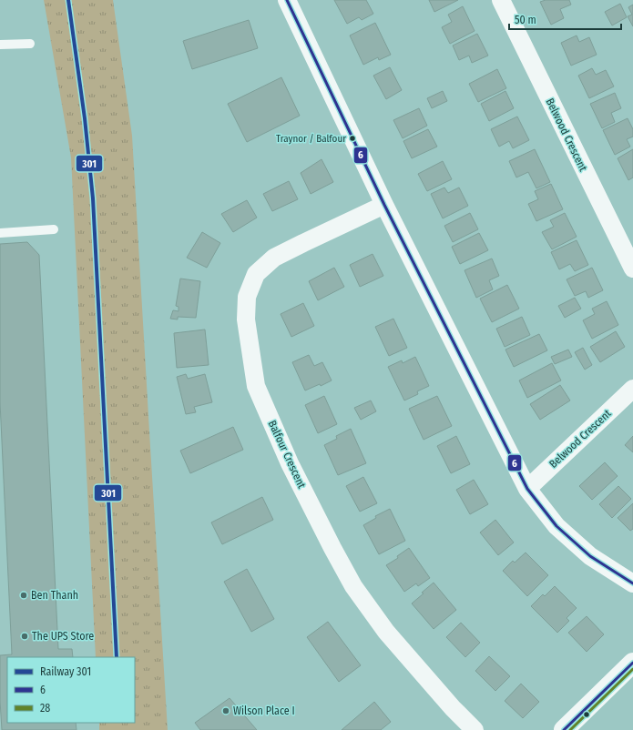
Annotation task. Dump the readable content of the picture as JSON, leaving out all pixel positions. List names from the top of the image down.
{
  "streets": {
    "street": ["Belwood Crescent", "Balfour Crescent"]
  },
  "places": [
    "Traynor / Balfour",
    "Ben Thanh",
    "The UPS Store",
    "Wilson Place I"
  ],
  "lines": ["rail line 301", "transit line 6", "transit line 28"],
  "legend": ["Railway 301", "6", "28"],
  "scale_bar": "50 m"
}
